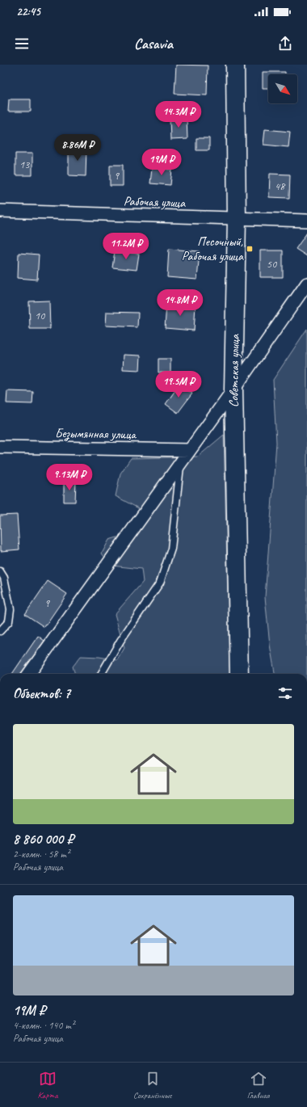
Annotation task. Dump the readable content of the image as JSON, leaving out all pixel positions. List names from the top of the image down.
{
  "streets": {
    "main road": ["Советская улица"],
    "street": ["Рабочая улица", "Безымянная улица"]
  },
  "crossings": [
    ["Рабочая улица", "Советская улица"]
  ],
  "places": {
    "transit": ["Песочный, Рабочая улица"]
  },
  "house_numbers": [
    "13",
    "9",
    "48",
    "50",
    "10",
    "9"
  ],
  "north": "bottom right",
  "page": {
    "status": "22:45",
    "header": "Casavia",
    "price": [
      "14.3M ₽",
      "8.86M ₽",
      "19M ₽",
      "11.2M ₽",
      "14.8M ₽",
      "19.5M ₽",
      "9.13M ₽"
    ],
    "heading": "Объектов: 7",
    "list": [
      {
        "name": "8 860 000 ₽",
        "note": "2-комн. · 58 m² · Рабочая улица"
      },
      {
        "name": "19M ₽",
        "note": "4-комн. · 140 m² · Рабочая улица"
      }
    ],
    "tabs": ["Карта", "Сохранённые", "Главная"]
  }
}
